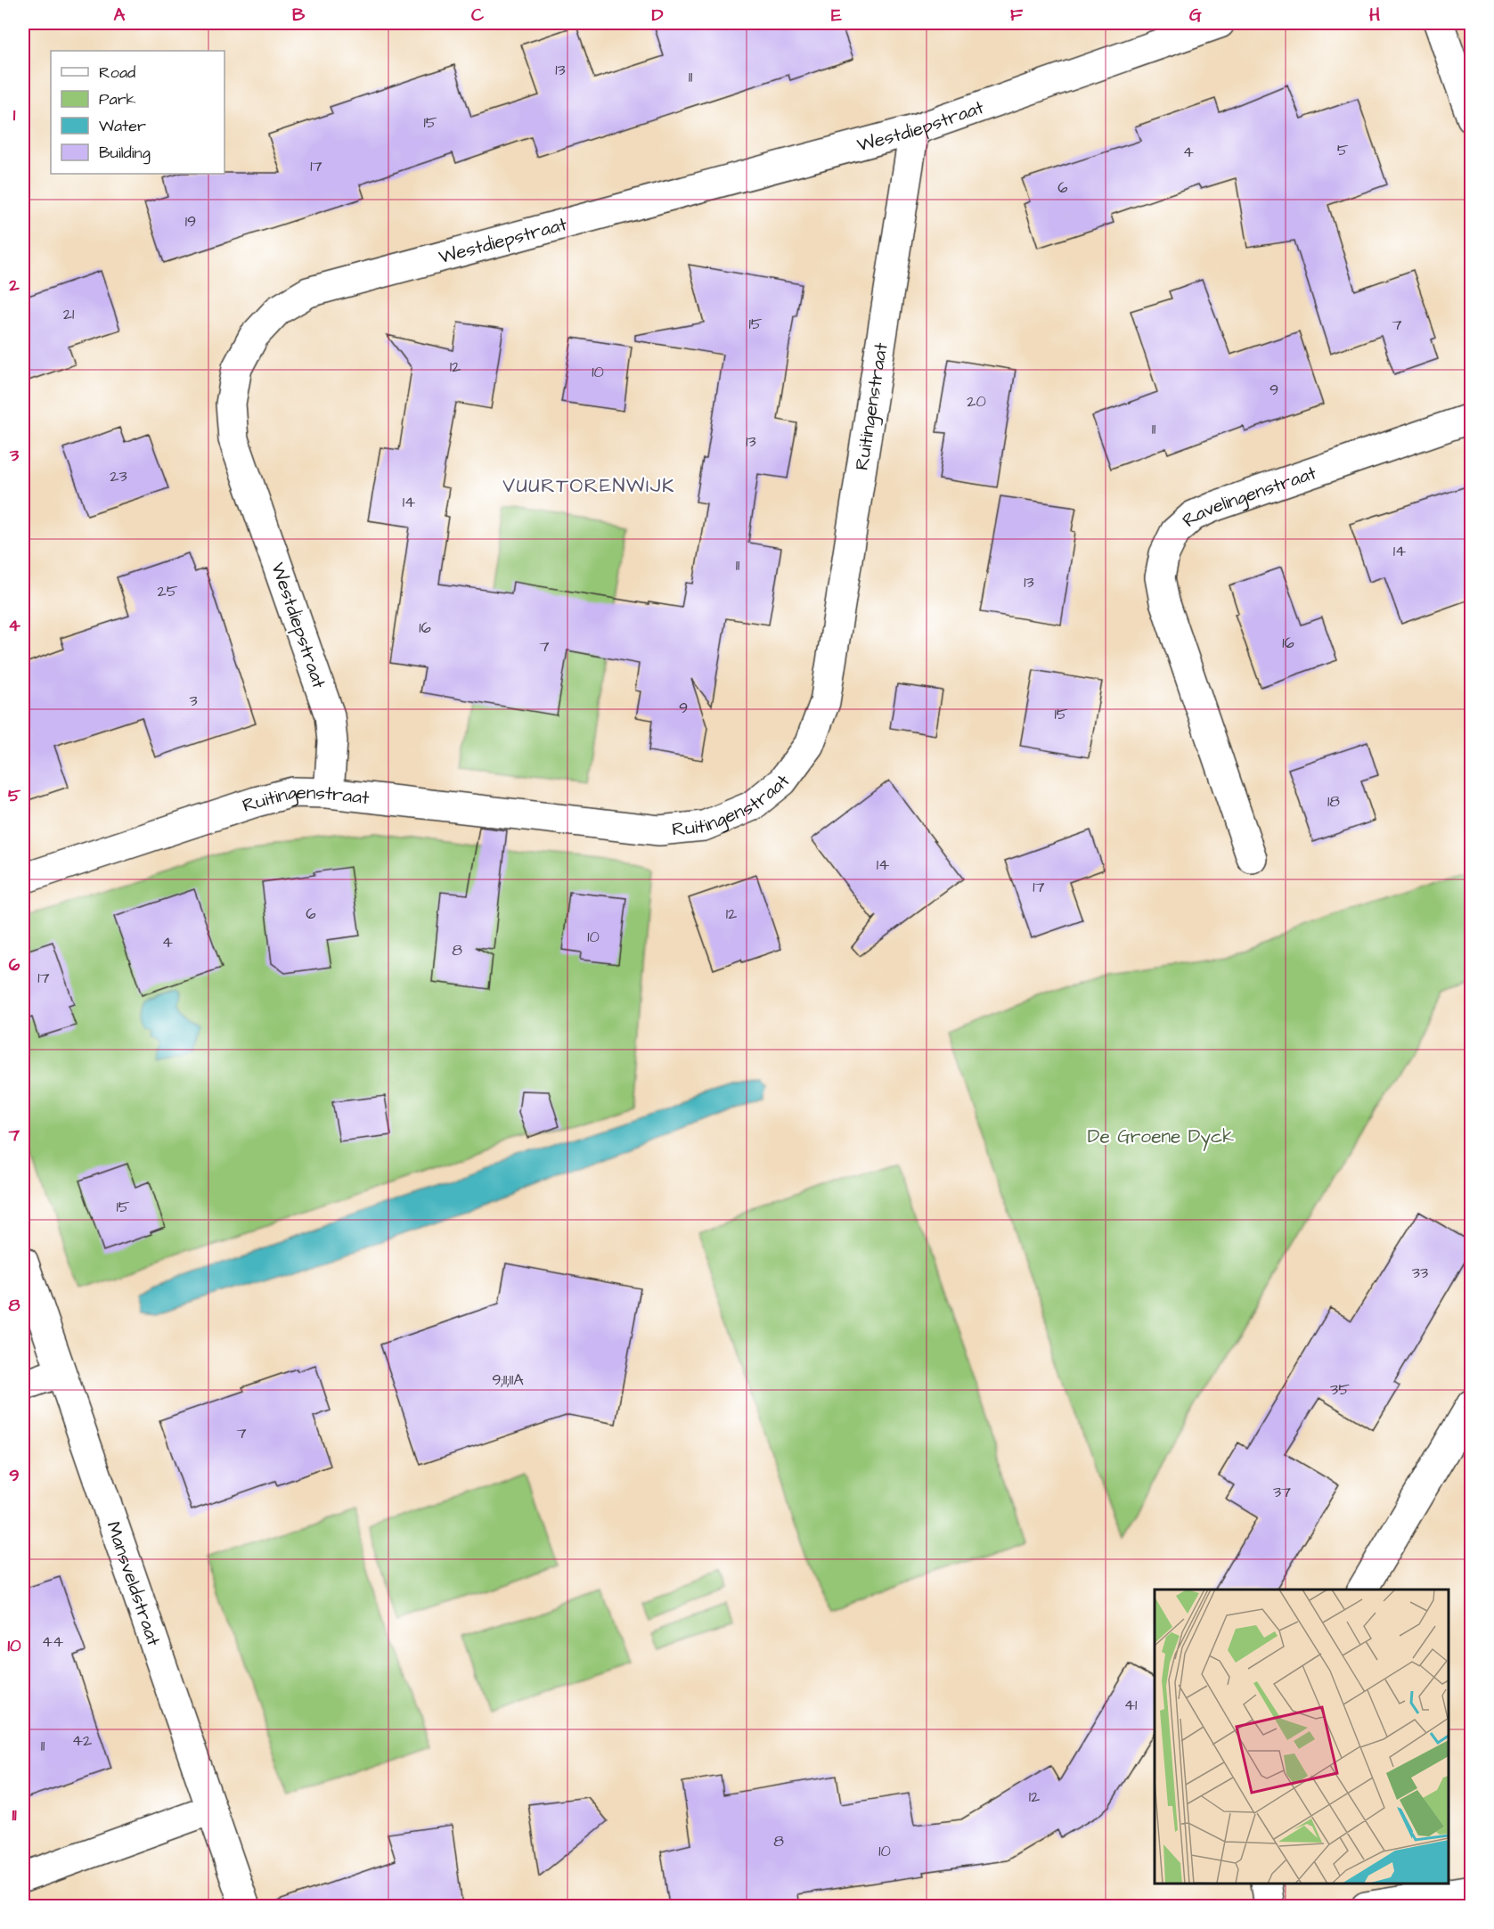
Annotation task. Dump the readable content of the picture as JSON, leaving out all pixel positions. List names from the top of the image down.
{
  "streets": {
    "street": [
      "Westdiepstraat",
      "Ruitingenstraat",
      "Ravelingenstraat",
      "Mansveldstraat"
    ]
  },
  "crossings": [
    ["Westdiepstraat", "Ruitingenstraat"]
  ],
  "districts": ["VUURTORENWIJK"],
  "parks": ["De Groene Dyck"],
  "house_numbers": [
    "13",
    "11",
    "15",
    "5",
    "4",
    "17",
    "6",
    "19",
    "21",
    "15",
    "7",
    "12",
    "10",
    "9",
    "20",
    "11",
    "13",
    "23",
    "14",
    "14",
    "11",
    "13",
    "25",
    "16",
    "16",
    "7",
    "3",
    "9",
    "15",
    "18",
    "14",
    "17",
    "6",
    "12",
    "10",
    "4",
    "8",
    "17",
    "15",
    "33",
    "9;11;11A",
    "35",
    "7",
    "37",
    "44",
    "41",
    "42",
    "11",
    "12",
    "8",
    "10"
  ],
  "legend": [
    "Road",
    "Park",
    "Water",
    "Building"
  ],
  "grid": {
    "columns": [
      "A",
      "B",
      "C",
      "D",
      "E",
      "F",
      "G",
      "H"
    ],
    "rows": [
      "1",
      "2",
      "3",
      "4",
      "5",
      "6",
      "7",
      "8",
      "9",
      "10",
      "11"
    ]
  }
}
